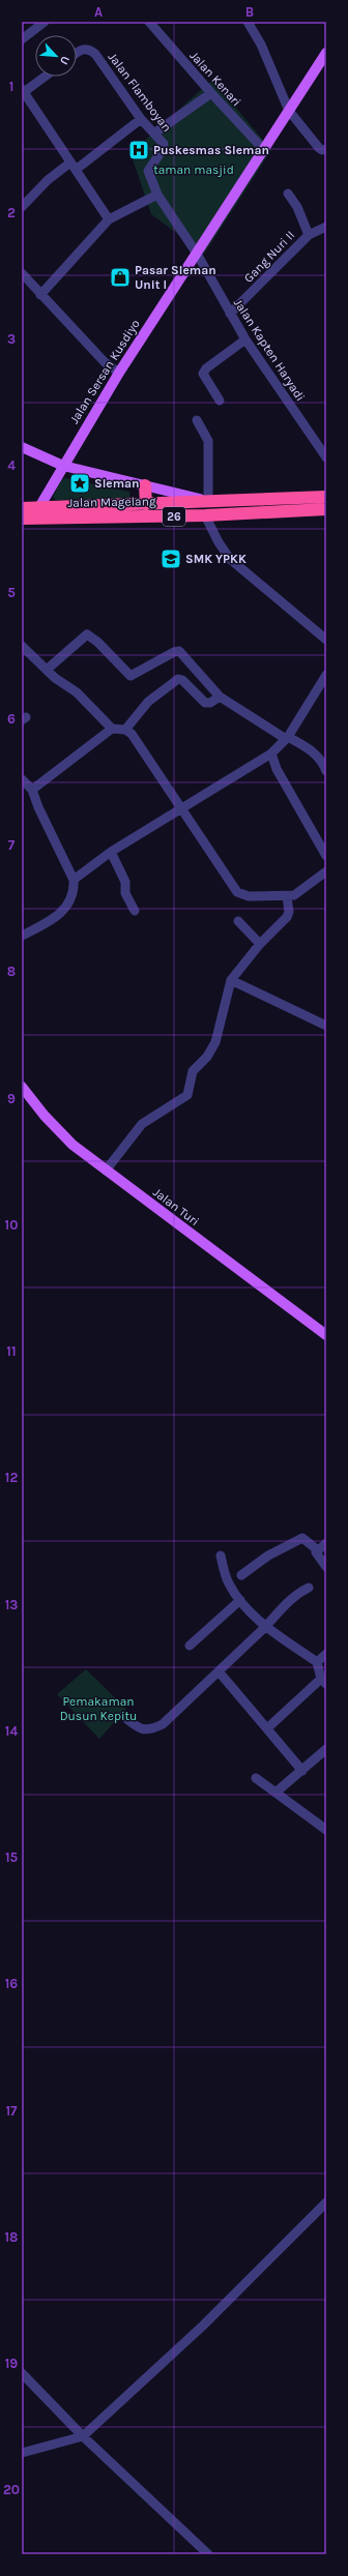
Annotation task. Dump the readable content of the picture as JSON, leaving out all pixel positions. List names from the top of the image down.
{
  "streets": {
    "highway": ["Jalan Magelang", "26"],
    "main road": ["Jalan Sersan Kusdiyo", "Jalan Turi"],
    "street": [
      "Jalan Kenari",
      "Jalan Flamboyan",
      "Gang Nuri II",
      "Jalan Kapten Haryadi"
    ]
  },
  "crossings": [
    ["Jalan Kenari", "Jalan Sersan Kusdiyo"],
    ["Jalan Flamboyan", "Jalan Kapten Haryadi"],
    ["Jalan Flamboyan", "Jalan Sersan Kusdiyo"],
    ["Gang Nuri II", "Jalan Kapten Haryadi"],
    ["Jalan Kapten Haryadi", "Jalan Sersan Kusdiyo"],
    ["Jalan Sersan Kusdiyo", "Jalan Magelang"]
  ],
  "parks": ["taman masjid", "Pemakaman Dusun Kepitu"],
  "places": {
    "hospital": ["Puskesmas Sleman"],
    "shop": ["Pasar Sleman Unit I"],
    "place": ["Sleman"],
    "school or university": ["SMK YPKK"]
  },
  "north": "bottom right",
  "grid": {
    "columns": ["A", "B"],
    "rows": [
      "1",
      "2",
      "3",
      "4",
      "5",
      "6",
      "7",
      "8",
      "9",
      "10",
      "11",
      "12",
      "13",
      "14",
      "15",
      "16",
      "17",
      "18",
      "19",
      "20"
    ]
  }
}
